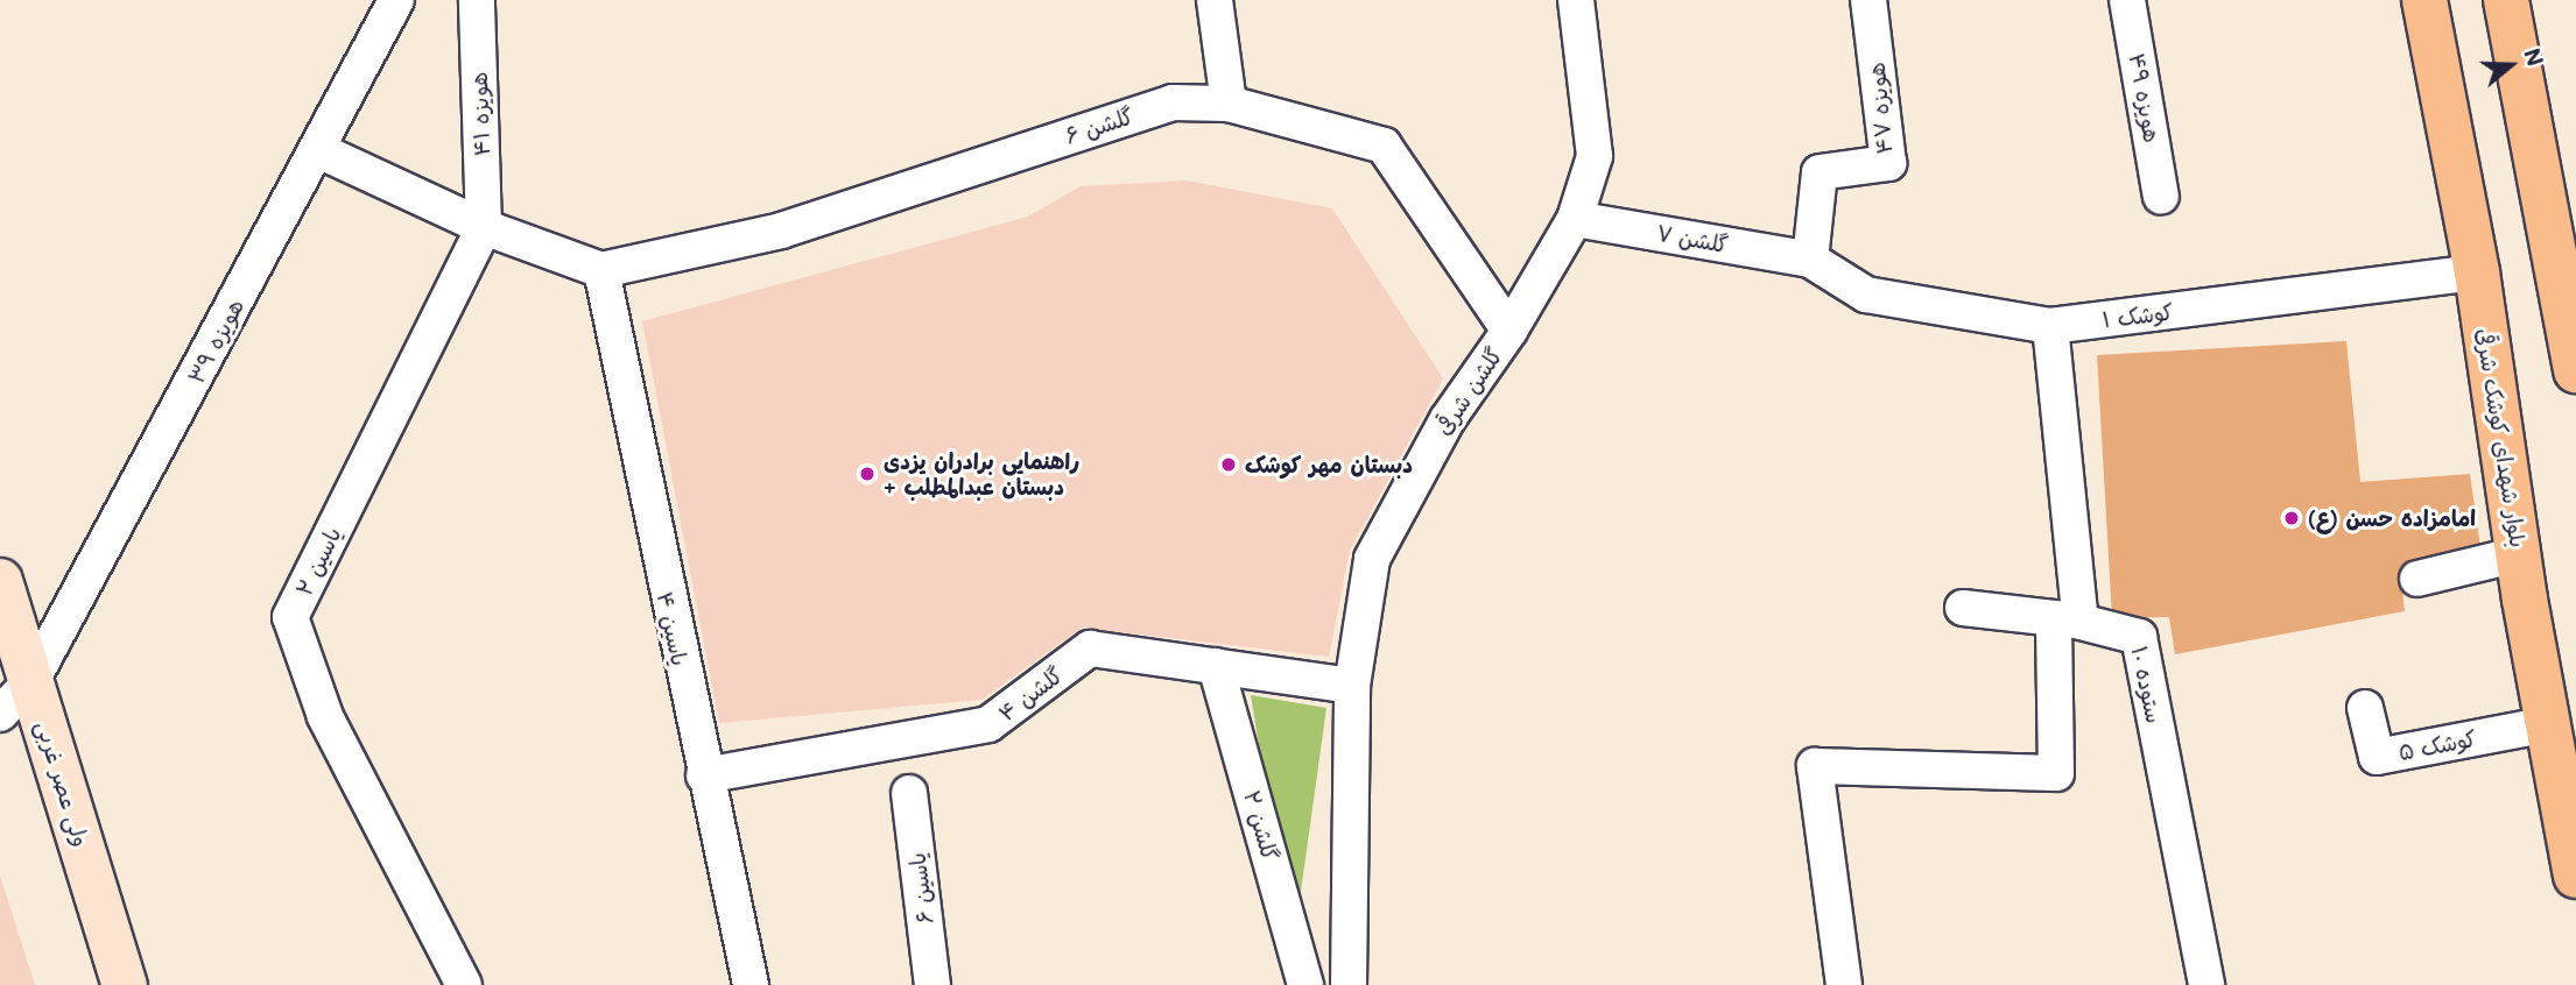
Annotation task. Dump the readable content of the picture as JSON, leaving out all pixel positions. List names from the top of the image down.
{
  "streets": {
    "main road": ["بلوار شهدای کوشک شرقی", "ولی عصر غربی"],
    "street": [
      "هویزه ۴۹",
      "هویزه ۴۷",
      "هویزه ۴۱",
      "گلشن ۶",
      "گلشن ۷",
      "کوشک ۱",
      "هویزه ۳۹",
      "گلشن شرقی",
      "یاسین ۲",
      "یاسین ۴",
      "ستوده ۱۰",
      "گلشن ۴",
      "کوشک ۵",
      "گلشن ۲",
      "یاسین ۶"
    ]
  },
  "crossings": [
    ["هویزه ۴۷", "گلشن ۷"],
    ["هویزه ۴۷", "کوشک ۱"],
    ["هویزه ۴۱", "یاسین ۲"],
    ["گلشن ۶", "گلشن شرقی"],
    ["گلشن ۶", "یاسین ۴"],
    ["گلشن ۷", "کوشک ۱"],
    ["گلشن ۷", "گلشن شرقی"],
    ["کوشک ۱", "بلوار شهدای کوشک شرقی"],
    ["هویزه ۳۹", "ولی عصر غربی"],
    ["گلشن شرقی", "گلشن ۴"],
    ["بلوار شهدای کوشک شرقی", "کوشک ۵"],
    ["یاسین ۴", "گلشن ۴"],
    ["گلشن ۴", "گلشن ۲"]
  ],
  "places": ["دبستان مهر کوشک", "راهنمایی برادران یزدی + دبستان عبدالمطلب", "امامزاده حسن (ع)"],
  "north": "right"
}
